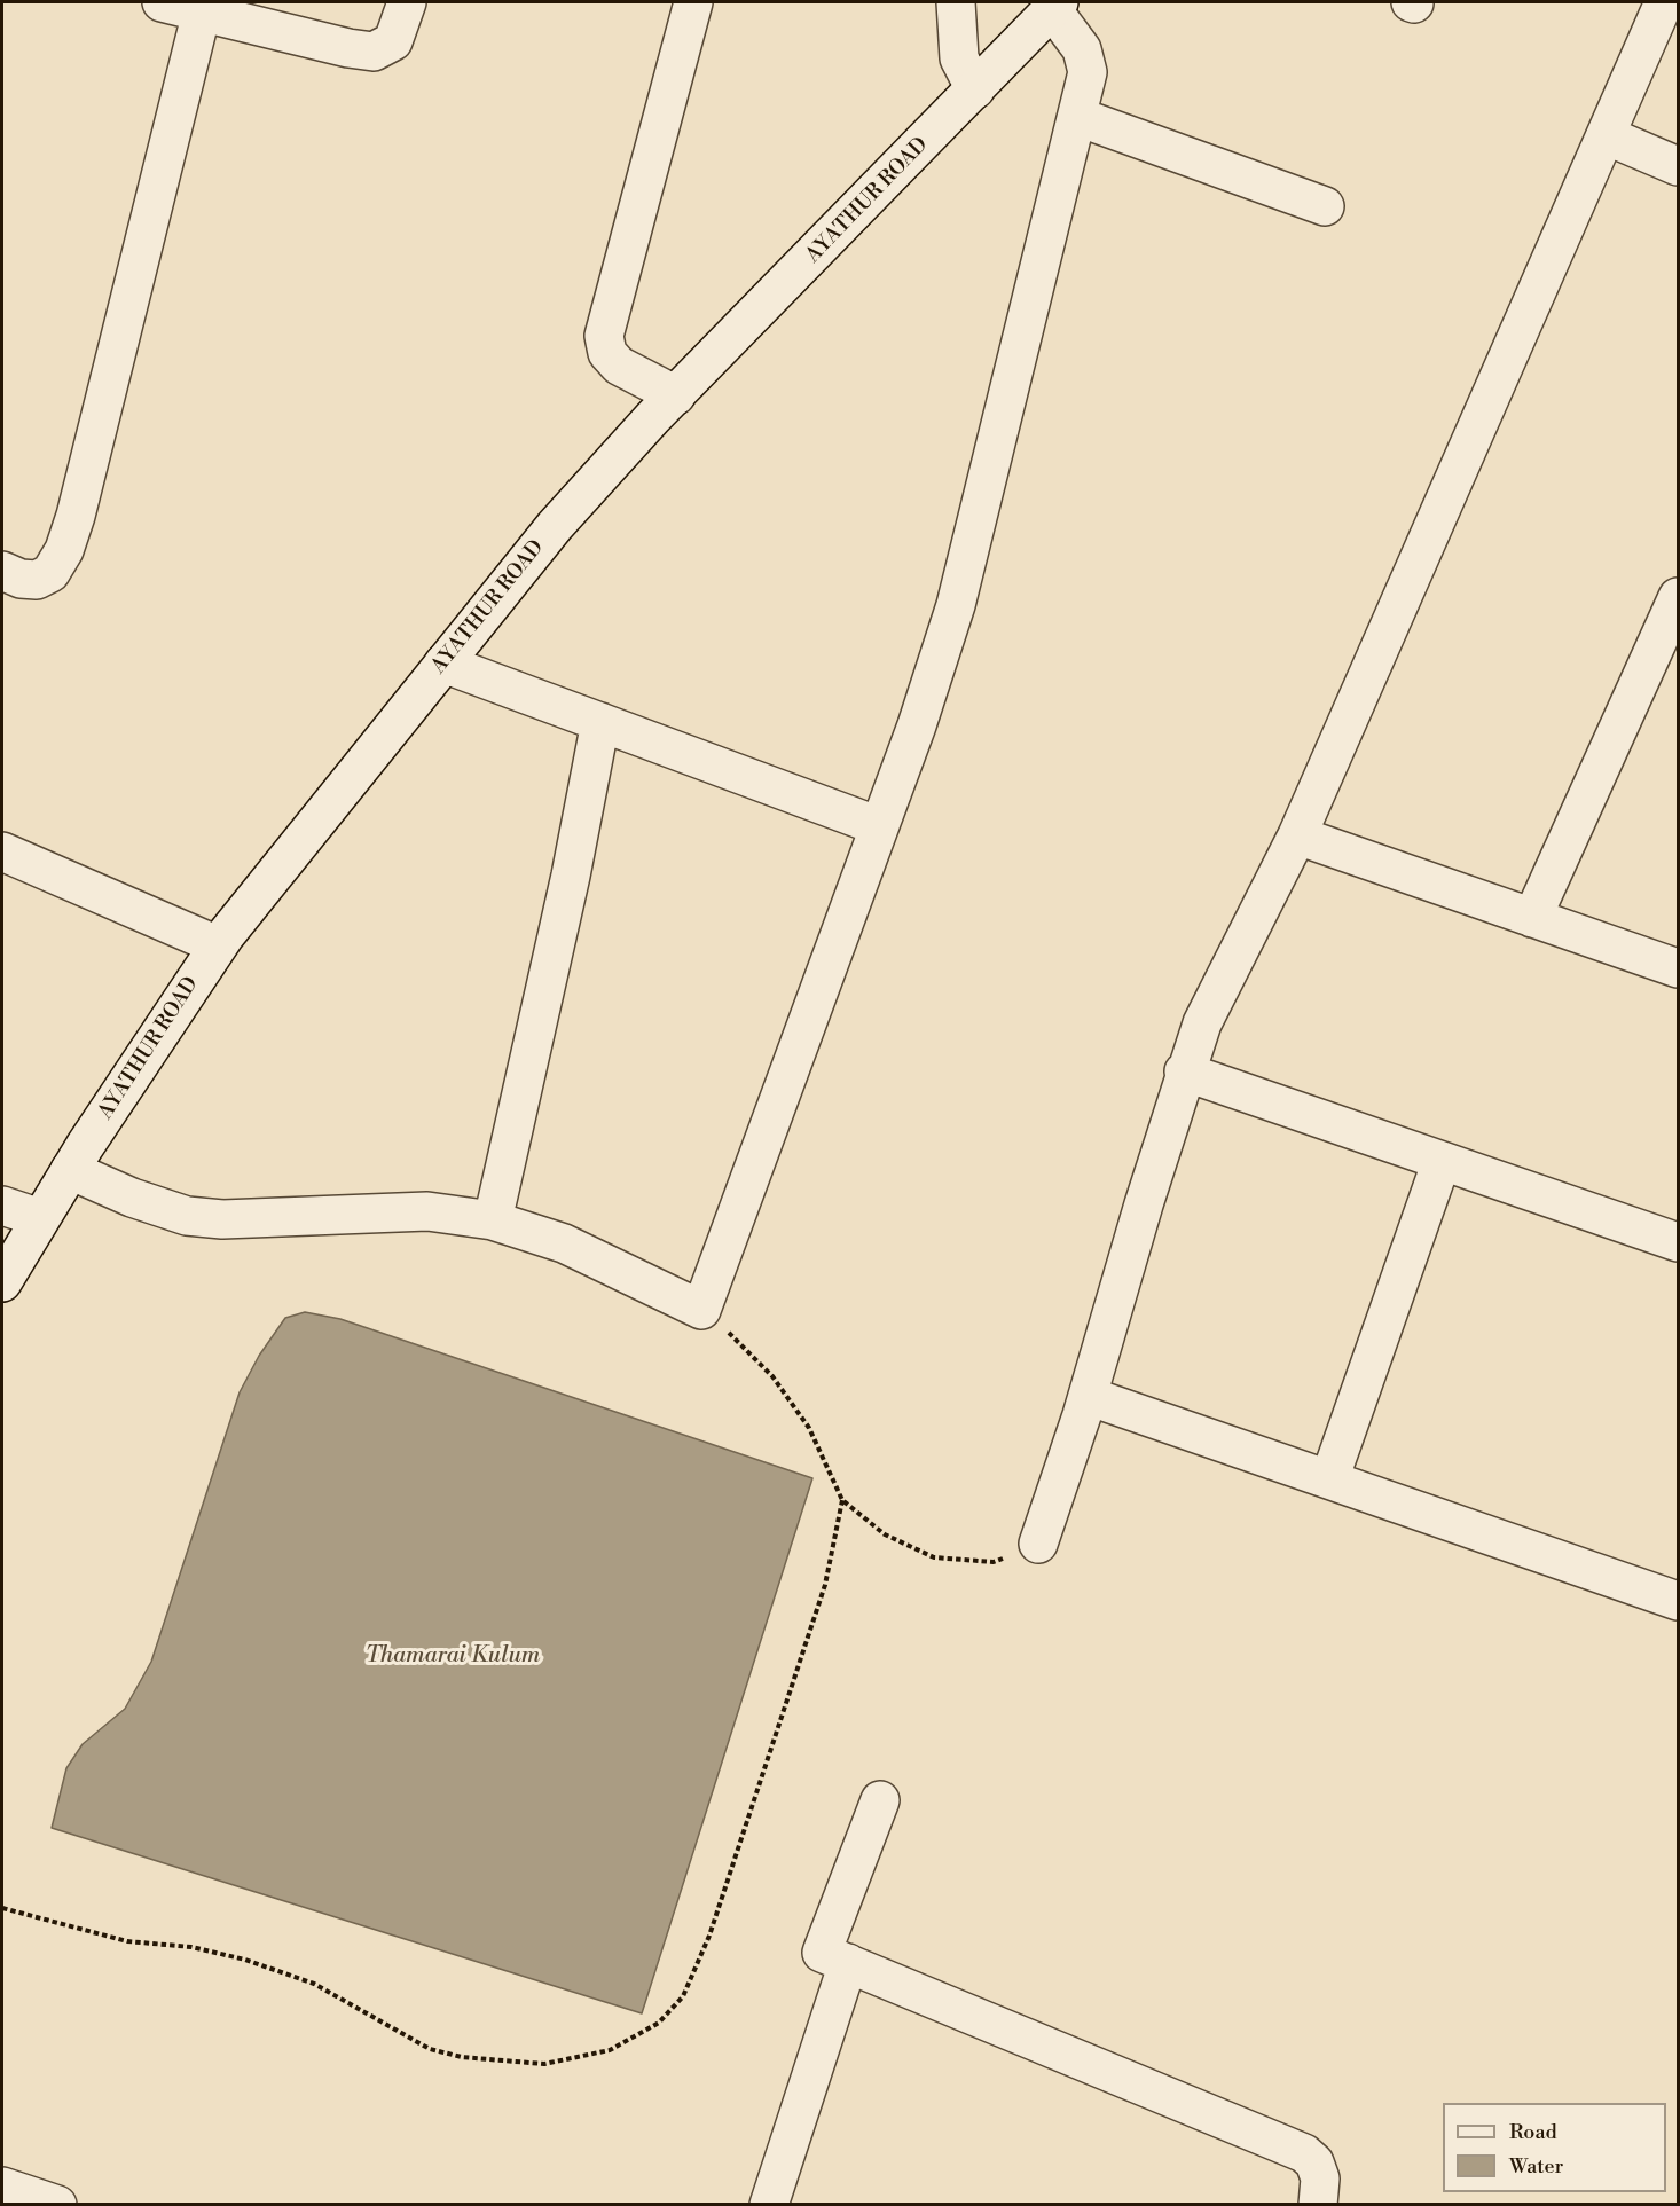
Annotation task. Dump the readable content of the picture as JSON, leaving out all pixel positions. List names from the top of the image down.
{
  "streets": {
    "street": ["AYATHUR ROAD"]
  },
  "water": ["Thamarai Kulum"],
  "legend": ["Road", "Water"]
}
